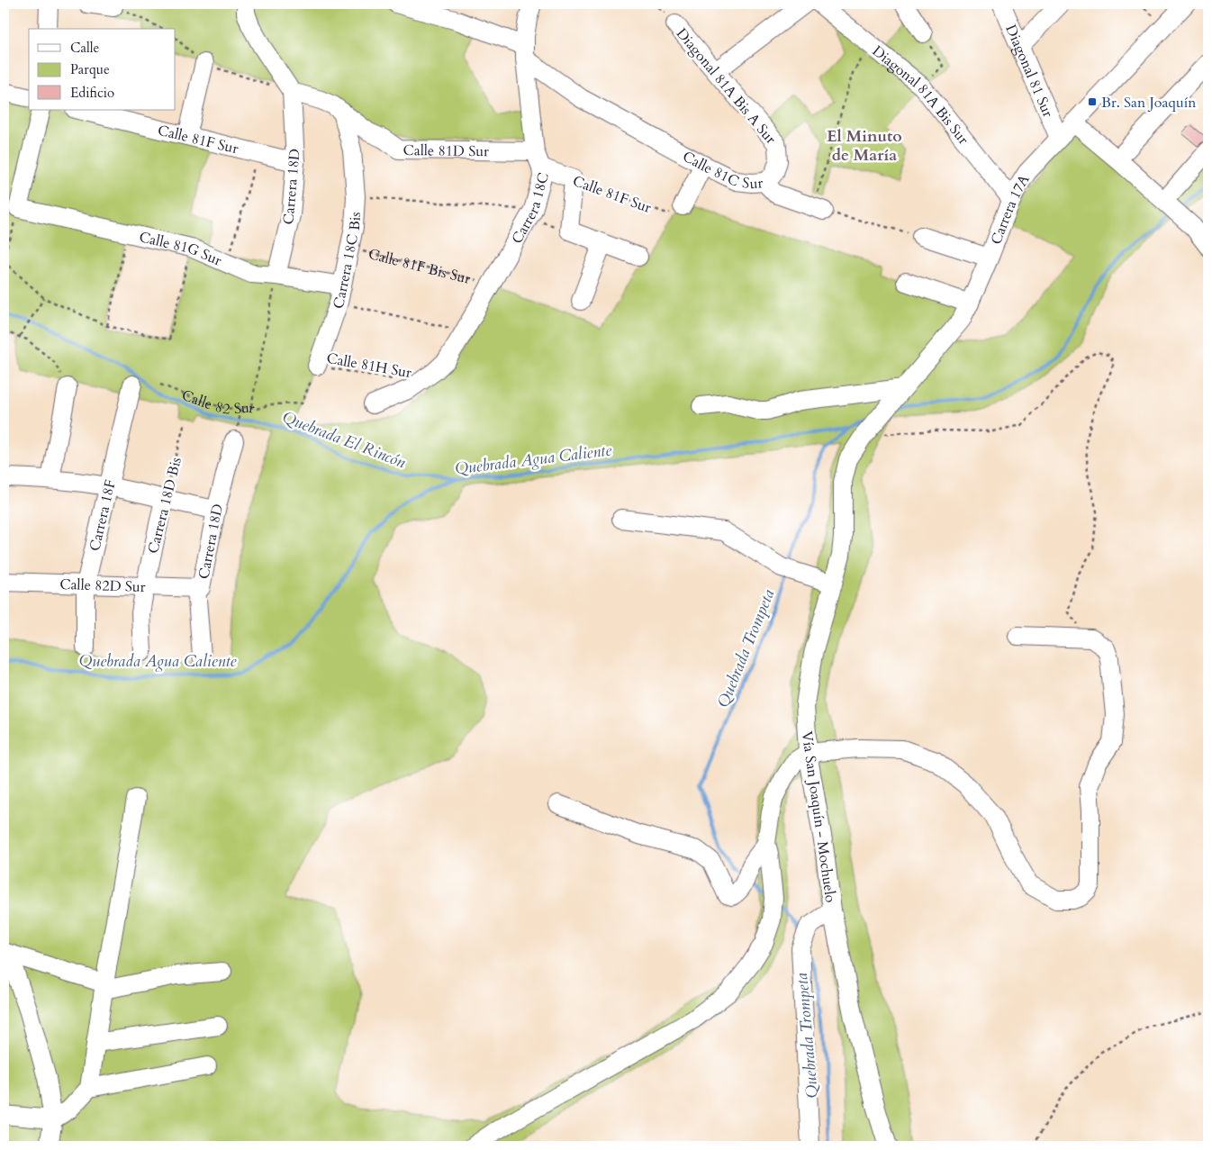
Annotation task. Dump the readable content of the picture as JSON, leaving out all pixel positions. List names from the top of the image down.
{
  "streets": {
    "street": [
      "Diagonal 81 Sur",
      "Diagonal 81A Bis A Sur",
      "Diagonal 81A Bis Sur",
      "Calle 81F Sur",
      "Calle 81D Sur",
      "Calle 81C Sur",
      "Carrera 18D",
      "Carrera 18C",
      "Carrera 17A",
      "Calle 81G Sur",
      "Carrera 18C Bis",
      "Carrera 18D Bis",
      "Carrera 18F",
      "Calle 82D Sur",
      "Vía San Joaquín - Mochuelo"
    ],
    "path": ["Calle 81F Bis Sur", "Calle 81H Sur", "Calle 82 Sur"]
  },
  "crossings": [
    ["Diagonal 81 Sur", "Carrera 17A"],
    ["Diagonal 81A Bis A Sur", "Calle 81C Sur"],
    ["Diagonal 81A Bis Sur", "Carrera 17A"],
    ["Calle 81F Sur", "Calle 81D Sur"],
    ["Calle 81F Sur", "Carrera 18D"],
    ["Calle 81F Sur", "Carrera 18C"],
    ["Calle 81D Sur", "Carrera 18D"],
    ["Calle 81D Sur", "Carrera 18C"],
    ["Calle 81D Sur", "Carrera 18C Bis"],
    ["Calle 81C Sur", "Carrera 18C"],
    ["Carrera 18D", "Calle 81G Sur"],
    ["Carrera 18D", "Calle 82D Sur"],
    ["Carrera 18C", "Calle 81F Bis Sur"],
    ["Carrera 17A", "Vía San Joaquín - Mochuelo"],
    ["Calle 81G Sur", "Carrera 18C Bis"],
    ["Carrera 18C Bis", "Calle 81F Bis Sur"],
    ["Carrera 18C Bis", "Calle 81H Sur"],
    ["Carrera 18C Bis", "Calle 82 Sur"],
    ["Calle 81H Sur", "Calle 82 Sur"],
    ["Carrera 18D Bis", "Calle 82D Sur"],
    ["Carrera 18F", "Calle 82D Sur"]
  ],
  "districts": ["El Minuto de María"],
  "water": ["Quebrada El Rincón", "Quebrada Agua Caliente", "Quebrada Trompeta"],
  "places": {
    "transit": ["Br. San Joaquín"]
  },
  "legend": ["Calle", "Parque", "Edificio"]
}
